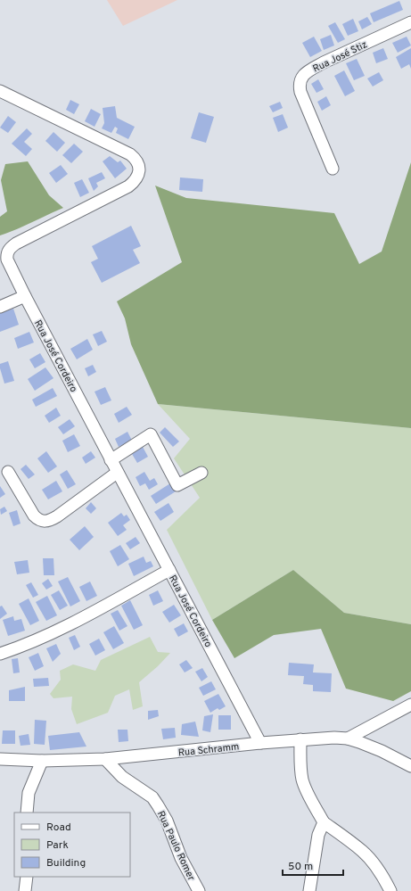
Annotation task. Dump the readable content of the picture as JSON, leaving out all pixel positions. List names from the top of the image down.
{
  "streets": {
    "street": [
      "Rua José Stiz",
      "Rua José Cordeiro",
      "Rua Schramm",
      "Rua Paulo Romer"
    ]
  },
  "crossings": [
    ["Rua José Cordeiro", "Rua Schramm"],
    ["Rua Schramm", "Rua Paulo Romer"]
  ],
  "legend": ["Road", "Park", "Building"],
  "scale_bar": "50 m"
}
